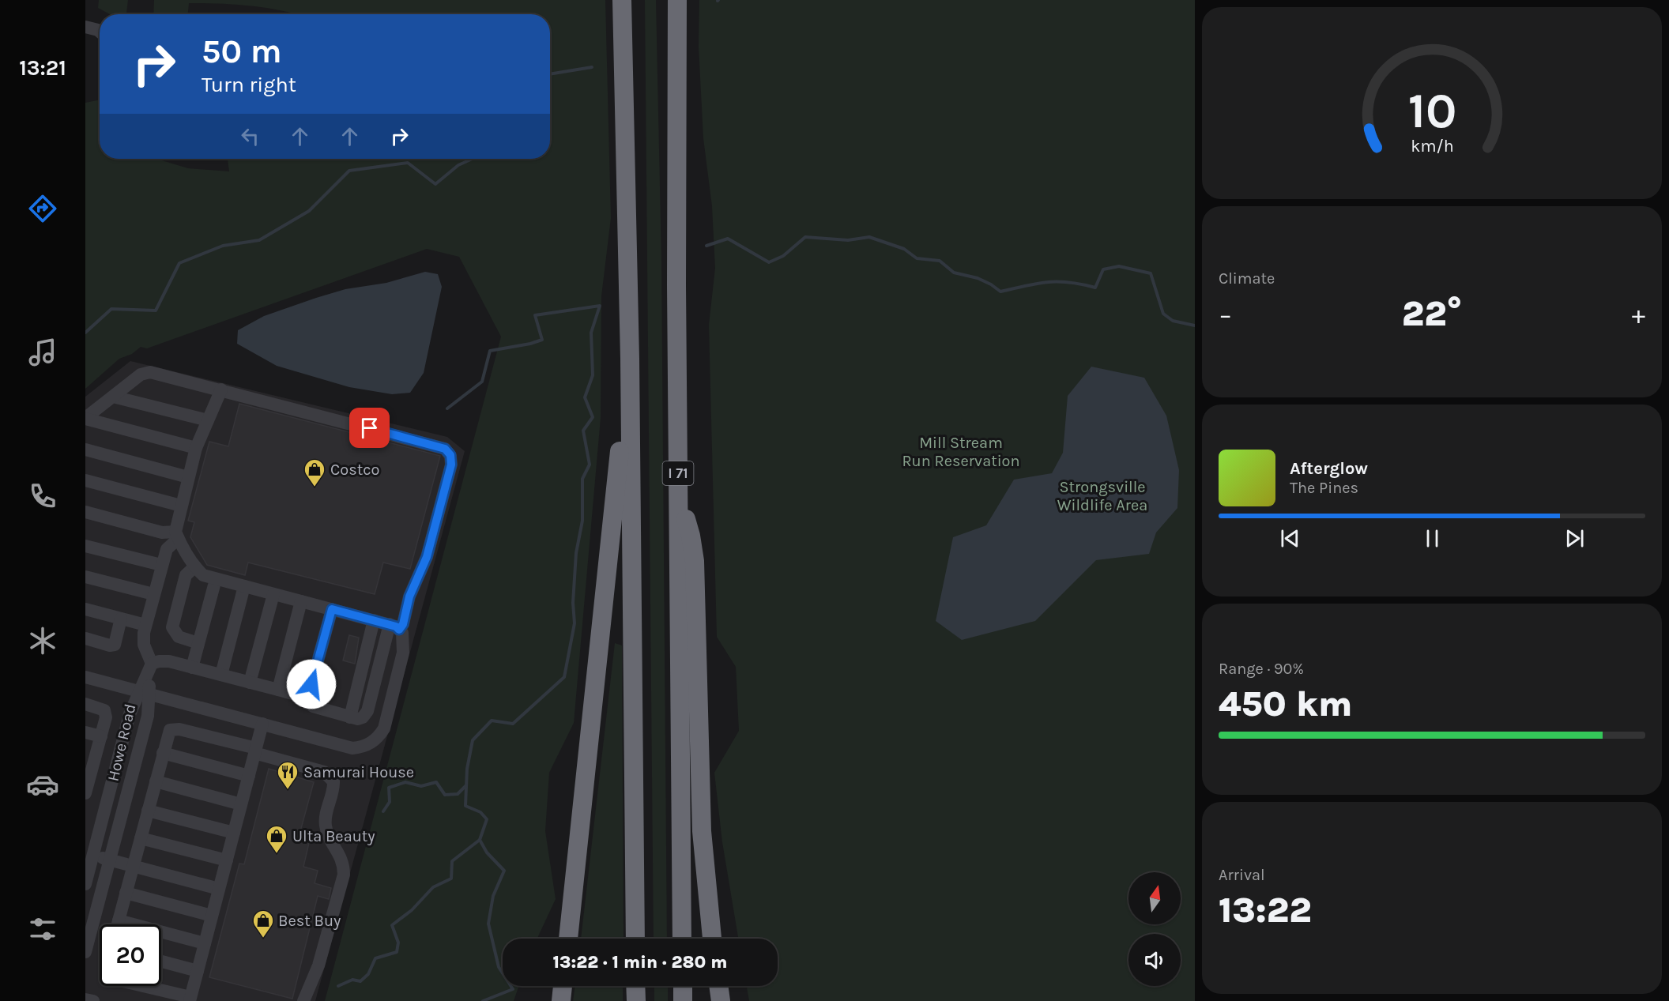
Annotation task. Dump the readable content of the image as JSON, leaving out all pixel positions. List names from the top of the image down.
{
  "streets": {
    "highway": ["I 71"],
    "street": ["Howe Road"]
  },
  "parks": ["Mill Stream Run Reservation", "Strongsville Wildlife Area"],
  "places": {
    "shop": ["Costco", "Ulta Beauty", "Best Buy"],
    "restaurant": ["Samurai House"]
  },
  "north": "top",
  "page": {
    "tabs": "13:21",
    "turn": ["50 m", "Turn right"],
    "tile": [
      "Climate",
      ["Range · 90%", "450 km"],
      ["Arrival", "13:22"]
    ],
    "heat": ["−", "22°", "+"],
    "song": ["Afterglow", "The Pines"],
    "limit": "20",
    "trip": "13:22 · 1 min · 280 m",
    "gauge": ["10", "km/h"]
  }
}
